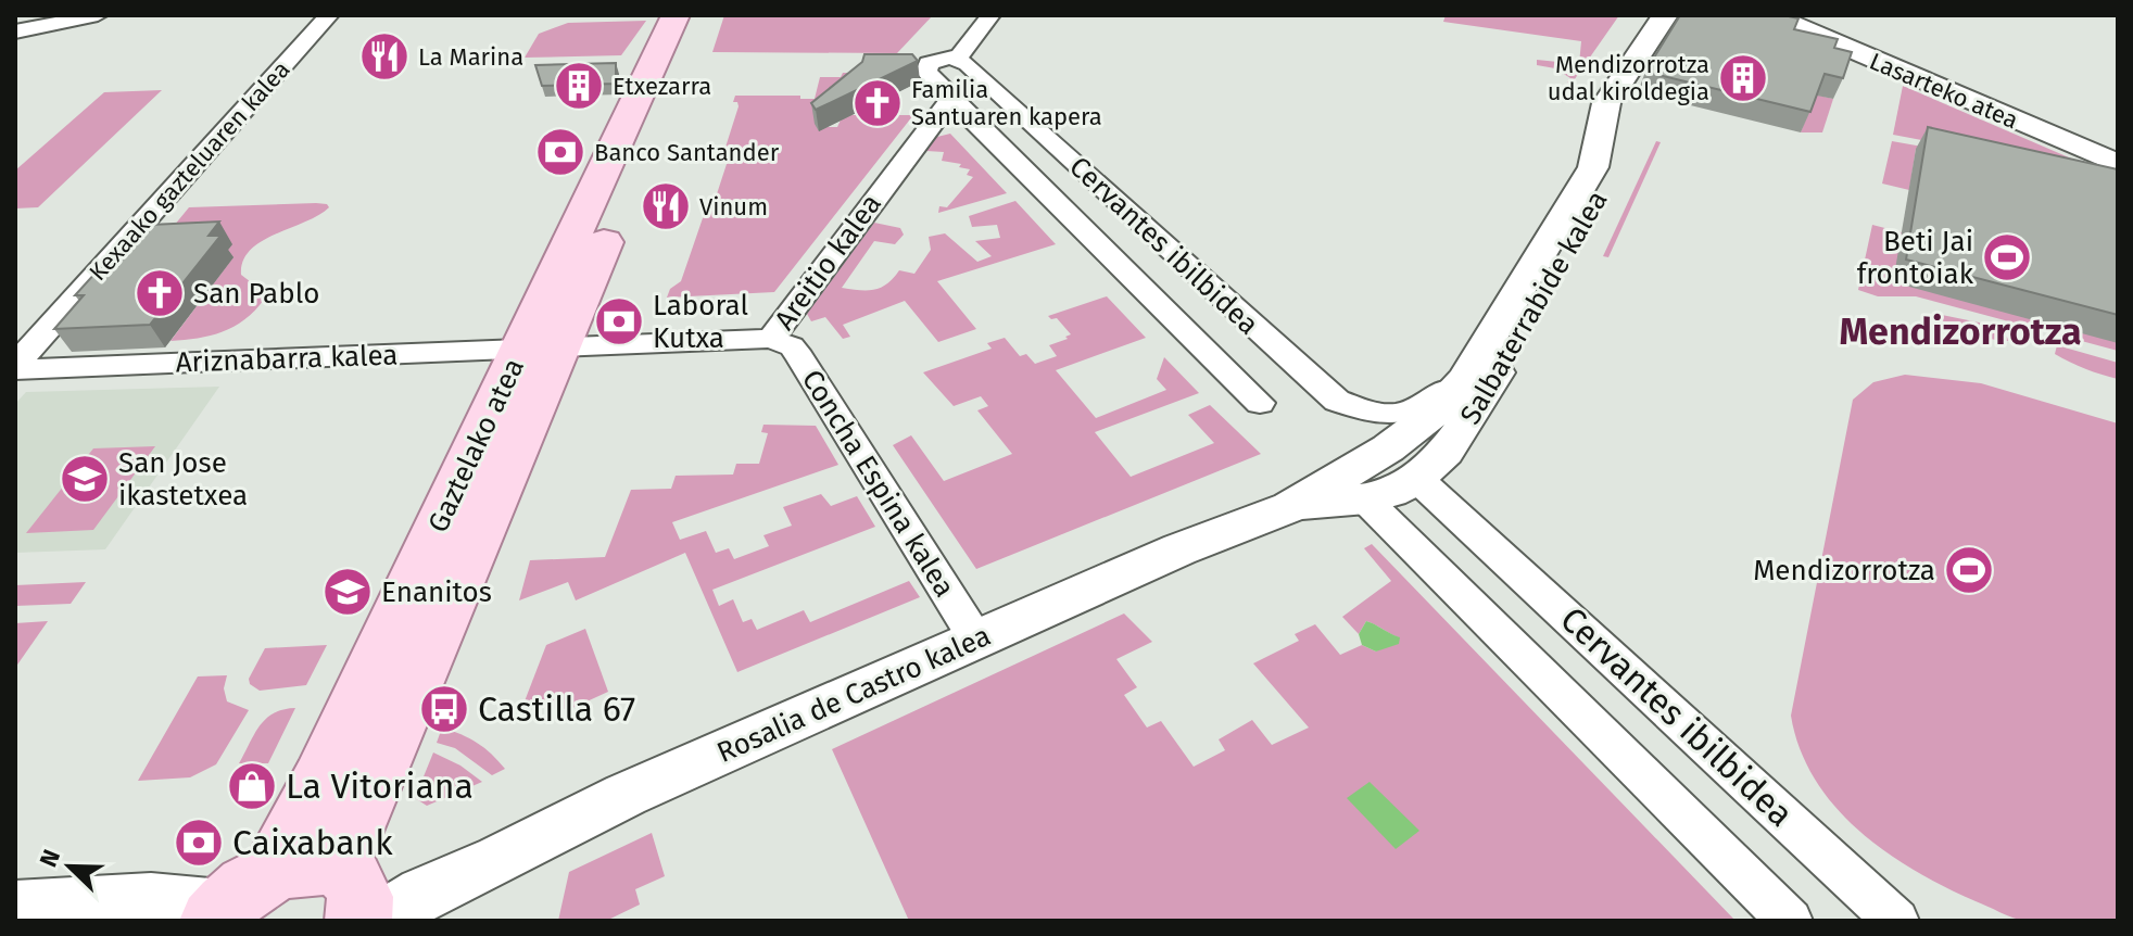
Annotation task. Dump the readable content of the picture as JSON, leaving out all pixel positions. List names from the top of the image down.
{
  "streets": {
    "main road": ["Gaztelako atea"],
    "street": [
      "Lasarteko atea",
      "Kexaako gazteluaren kalea",
      "Cervantes ibilbidea",
      "Areitio kalea",
      "Salbaterrabide kalea",
      "Ariznabarra kalea",
      "Concha Espina kalea",
      "Rosalia de Castro kalea"
    ]
  },
  "crossings": [
    ["Kexaako gazteluaren kalea", "Ariznabarra kalea"],
    ["Cervantes ibilbidea", "Areitio kalea"],
    ["Cervantes ibilbidea", "Salbaterrabide kalea"],
    ["Cervantes ibilbidea", "Rosalia de Castro kalea"],
    ["Areitio kalea", "Ariznabarra kalea"],
    ["Areitio kalea", "Gaztelako atea"],
    ["Areitio kalea", "Concha Espina kalea"],
    ["Salbaterrabide kalea", "Rosalia de Castro kalea"],
    ["Ariznabarra kalea", "Gaztelako atea"],
    ["Gaztelako atea", "Rosalia de Castro kalea"],
    ["Concha Espina kalea", "Rosalia de Castro kalea"]
  ],
  "districts": ["Mendizorrotza"],
  "places": {
    "restaurant": ["La Marina", "Vinum"],
    "building": ["Mendizorrotza udal kiroldegia", "Etxezarra"],
    "church": ["Familia Santuaren kapera", "San Pablo"],
    "bank": ["Banco Santander", "Laboral Kutxa", "Caixabank"],
    "sports": ["Beti Jai frontoiak", "Mendizorrotza"],
    "school or university": ["San Jose ikastetxea", "Enanitos"],
    "bus stop": ["Castilla 67"],
    "shop": ["La Vitoriana"]
  },
  "north": "top left"
}
